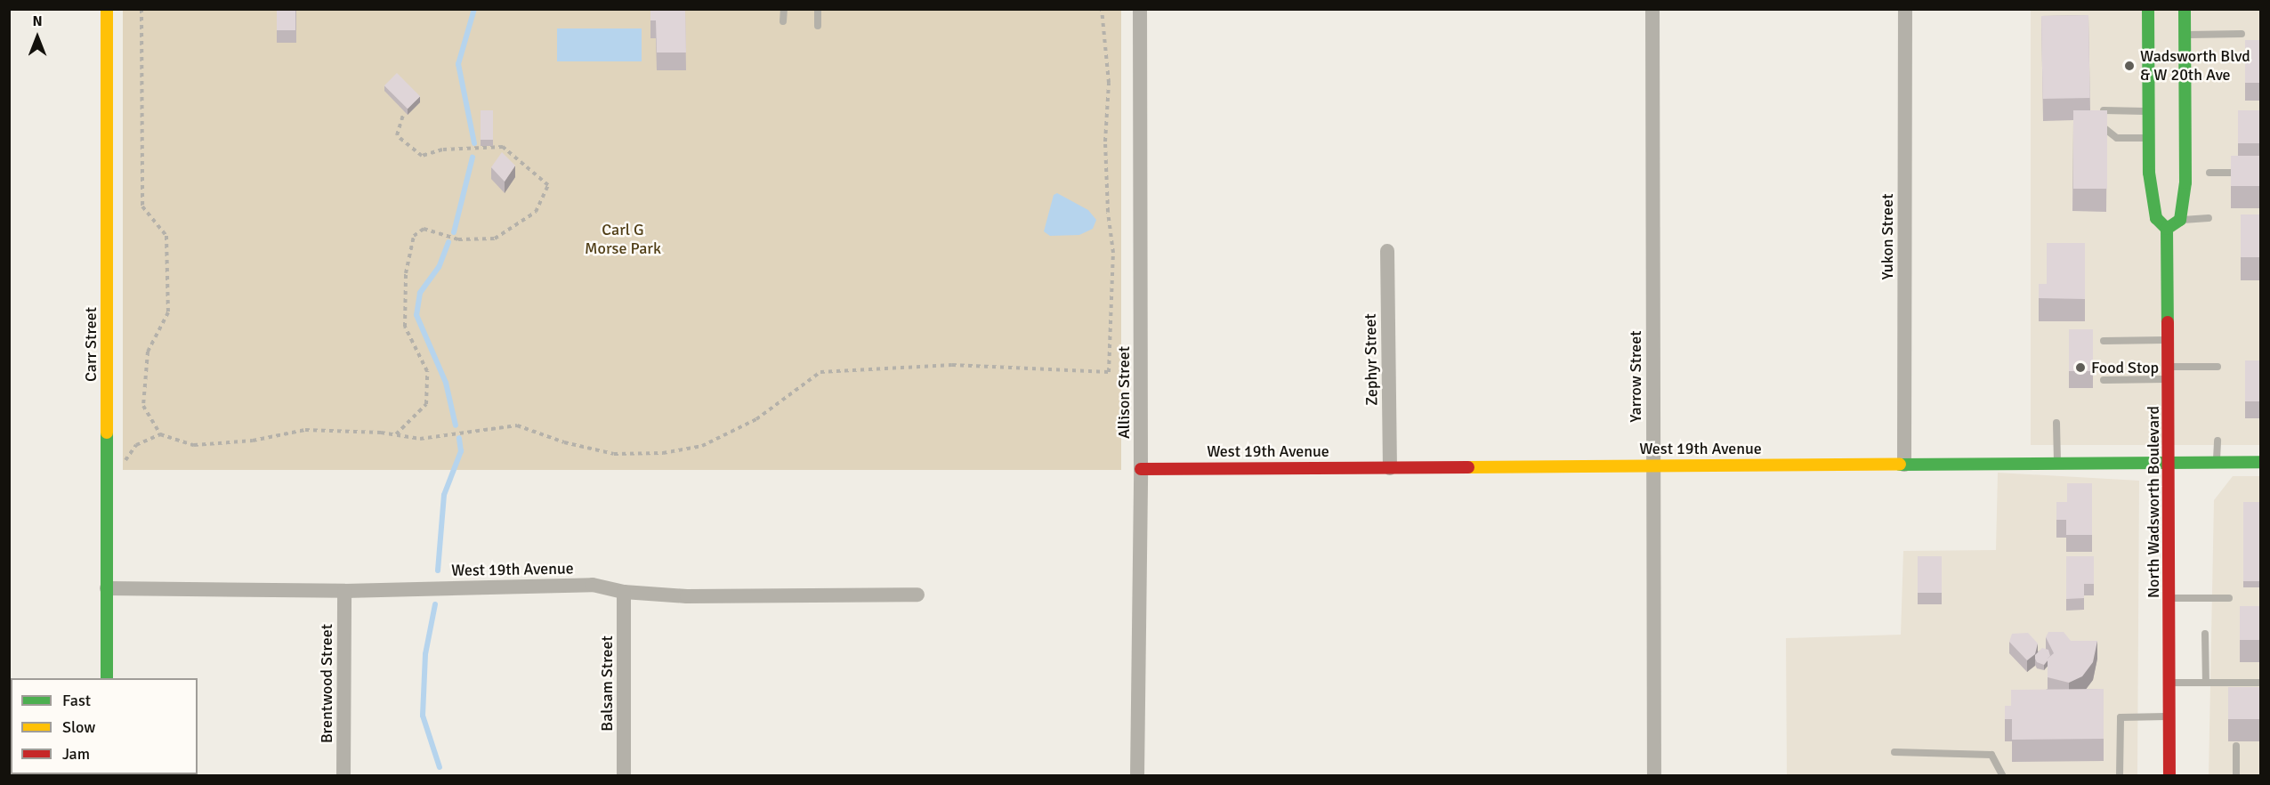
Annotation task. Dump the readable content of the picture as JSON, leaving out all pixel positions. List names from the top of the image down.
{
  "streets": {
    "street": [
      "Yukon Street",
      "Carr Street",
      "Zephyr Street",
      "Yarrow Street",
      "Allison Street",
      "West 19th Avenue",
      "North Wadsworth Boulevard",
      "Brentwood Street",
      "Balsam Street"
    ]
  },
  "crossings": [
    ["Yukon Street", "West 19th Avenue"],
    ["Carr Street", "West 19th Avenue"],
    ["Zephyr Street", "West 19th Avenue"],
    ["Yarrow Street", "West 19th Avenue"],
    ["Allison Street", "West 19th Avenue"],
    ["West 19th Avenue", "North Wadsworth Boulevard"],
    ["West 19th Avenue", "Brentwood Street"],
    ["West 19th Avenue", "Balsam Street"]
  ],
  "parks": ["Carl G Morse Park"],
  "places": ["Wadsworth Blvd & W 20th Ave", "Food Stop"],
  "legend": ["Fast", "Slow", "Jam"],
  "north": "top"
}
